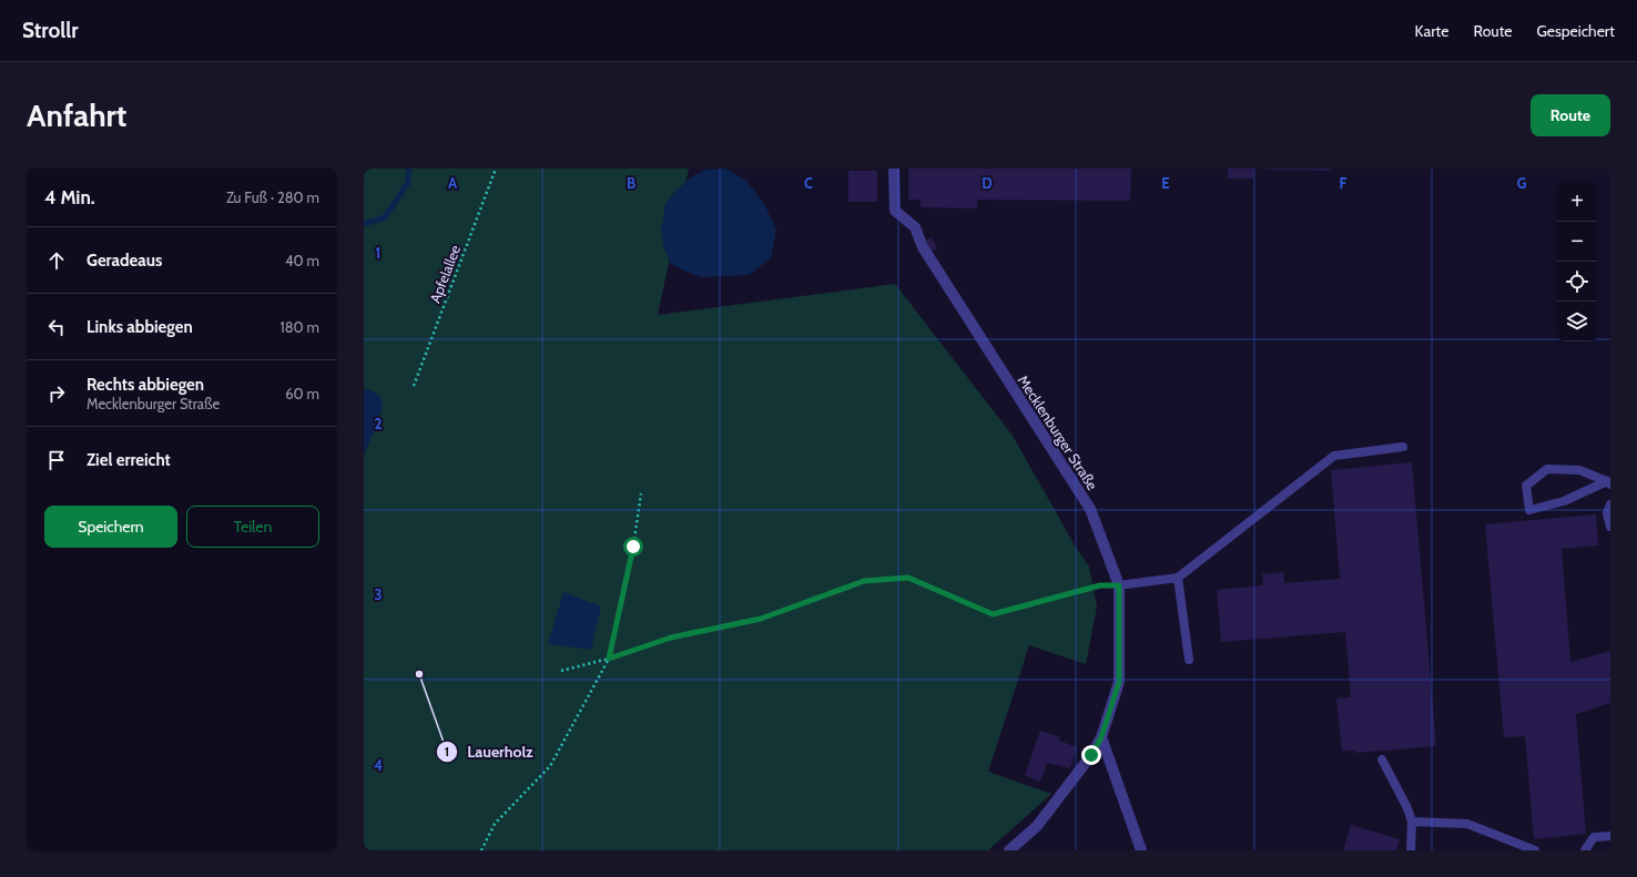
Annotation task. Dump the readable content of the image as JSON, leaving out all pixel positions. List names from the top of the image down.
{
  "streets": {
    "street": ["Mecklenburger Straße"],
    "path": ["Apfelallee"]
  },
  "places": ["Lauerholz"],
  "page": {
    "header": "Strollr",
    "nav": ["Karte", "Route", "Gespeichert"],
    "buttons": [
      "Route",
      ["Speichern", "Teilen"]
    ],
    "title": "Anfahrt",
    "heading": ["4 Min.", "Zu Fuß · 280 m"],
    "map_buttons": ["+", "−"],
    "list": [
      ["Geradeaus", "40 m"],
      ["Links abbiegen", "180 m"],
      ["Rechts abbiegen", "Mecklenburger Straße", "60 m"],
      "Ziel erreicht"
    ]
  },
  "grid": {
    "columns": [
      "A",
      "B",
      "C",
      "D",
      "E",
      "F",
      "G"
    ],
    "rows": [
      "1",
      "2",
      "3",
      "4"
    ]
  }
}
